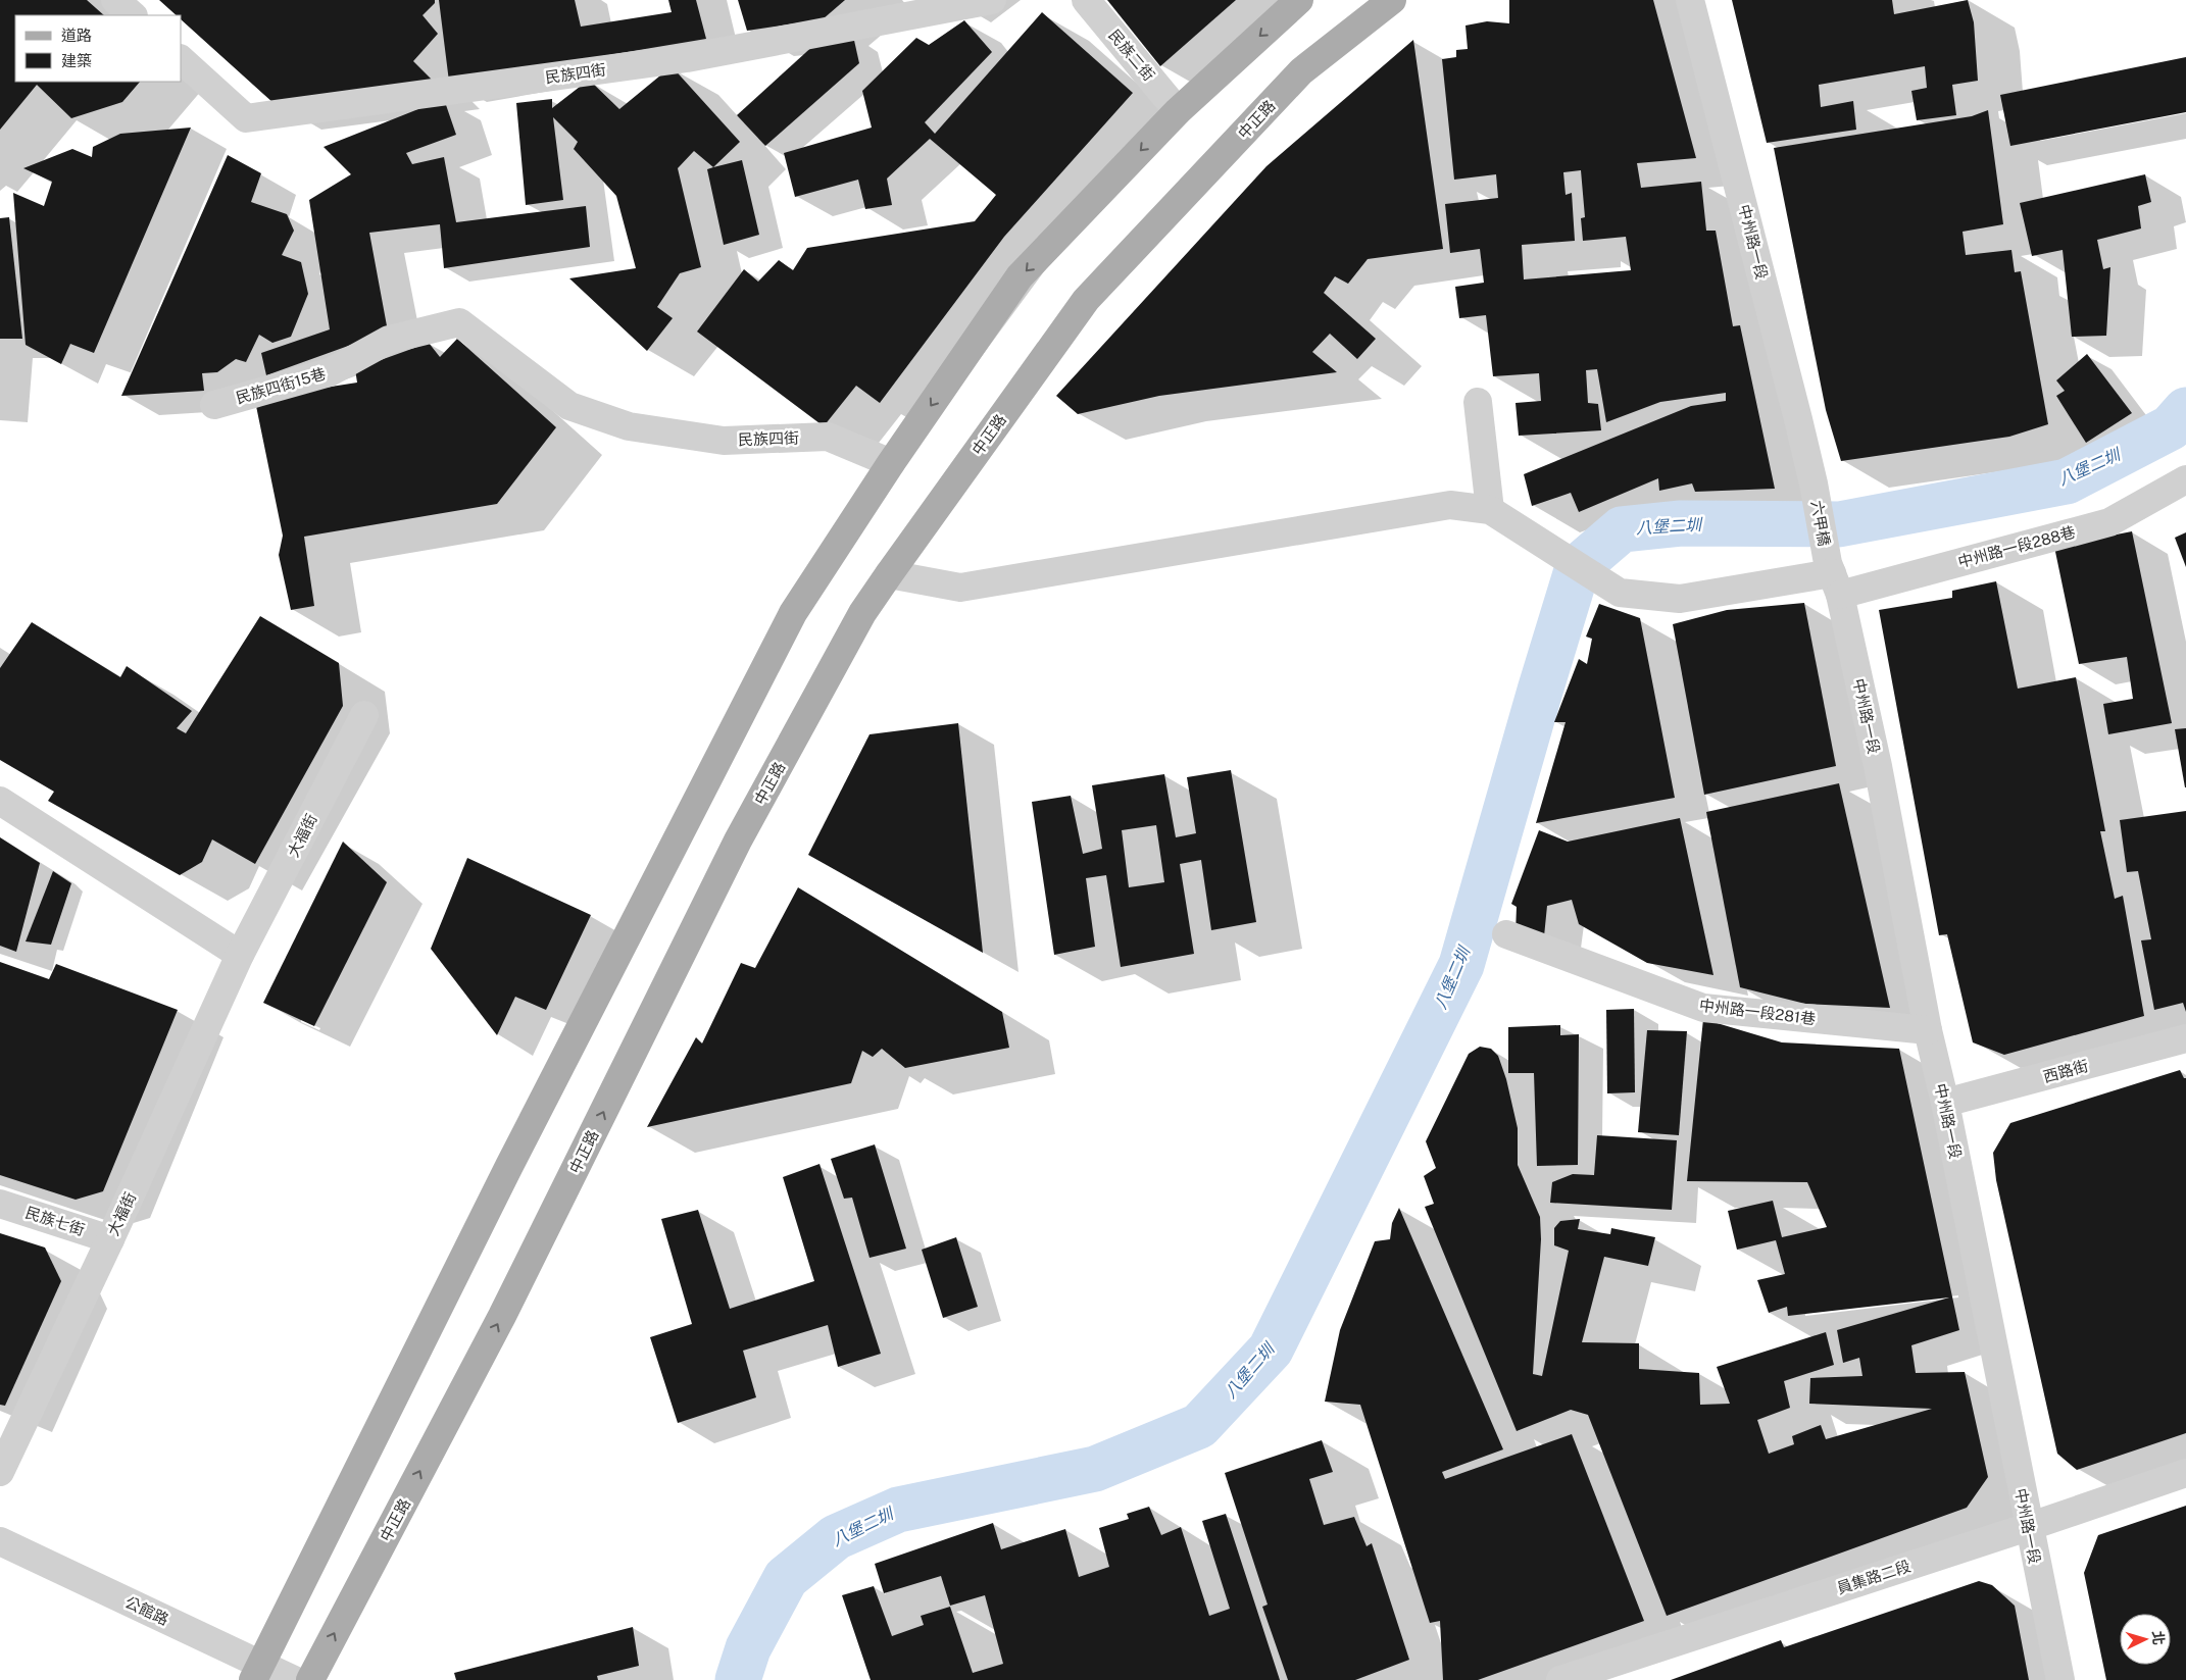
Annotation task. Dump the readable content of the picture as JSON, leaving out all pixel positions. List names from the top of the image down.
{
  "streets": {
    "main road": ["中正路"],
    "street": [
      "民族二街",
      "民族四街",
      "中州路一段",
      "民族四街15巷",
      "六甲橋",
      "中州路一段288巷",
      "大福街",
      "中州路一段281巷",
      "西路街",
      "民族七街",
      "員集路二段",
      "公館路"
    ]
  },
  "crossings": [
    ["民族四街", "民族四街15巷"],
    ["中州路一段", "六甲橋"],
    ["中州路一段", "中州路一段288巷"],
    ["中州路一段", "中州路一段281巷"],
    ["中州路一段", "西路街"],
    ["中州路一段", "員集路二段"],
    ["六甲橋", "中州路一段288巷"],
    ["大福街", "民族七街"]
  ],
  "water": ["八堡二圳"],
  "legend": ["道路", "建築"],
  "north": "right"
}
